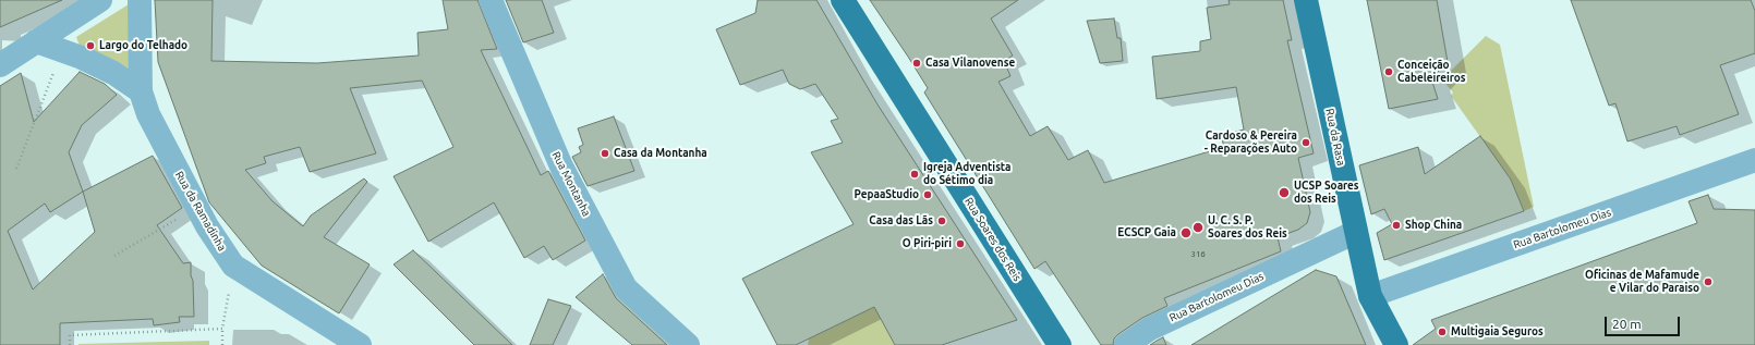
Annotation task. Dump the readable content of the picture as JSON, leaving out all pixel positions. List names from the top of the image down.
{
  "streets": {
    "main road": ["Rua da Rasa", "Rua Soares dos Reis"],
    "street": ["Rua Montanha", "Rua da Ramadinha", "Rua Bartolomeu Dias"]
  },
  "crossings": [
    ["Rua da Rasa", "Rua Bartolomeu Dias"]
  ],
  "places": [
    "Largo do Telhado",
    "Casa Vilanovense",
    "Conceição Cabeleireiros",
    "Cardoso & Pereira - Reparações Auto",
    "Casa da Montanha",
    "Igreja Adventista do Sétimo dia",
    "UCSP Soares dos Reis",
    "PepaaStudio",
    "Casa das Lãs",
    "Shop China",
    "U. C. S. P. Soares dos Reis",
    "ECSCP Gaia",
    "O Piri-piri",
    "Oficinas de Mafamude e Vilar do Paraiso",
    "Multigaia Seguros"
  ],
  "house_numbers": ["316"],
  "scale_bar": "20 m"
}
